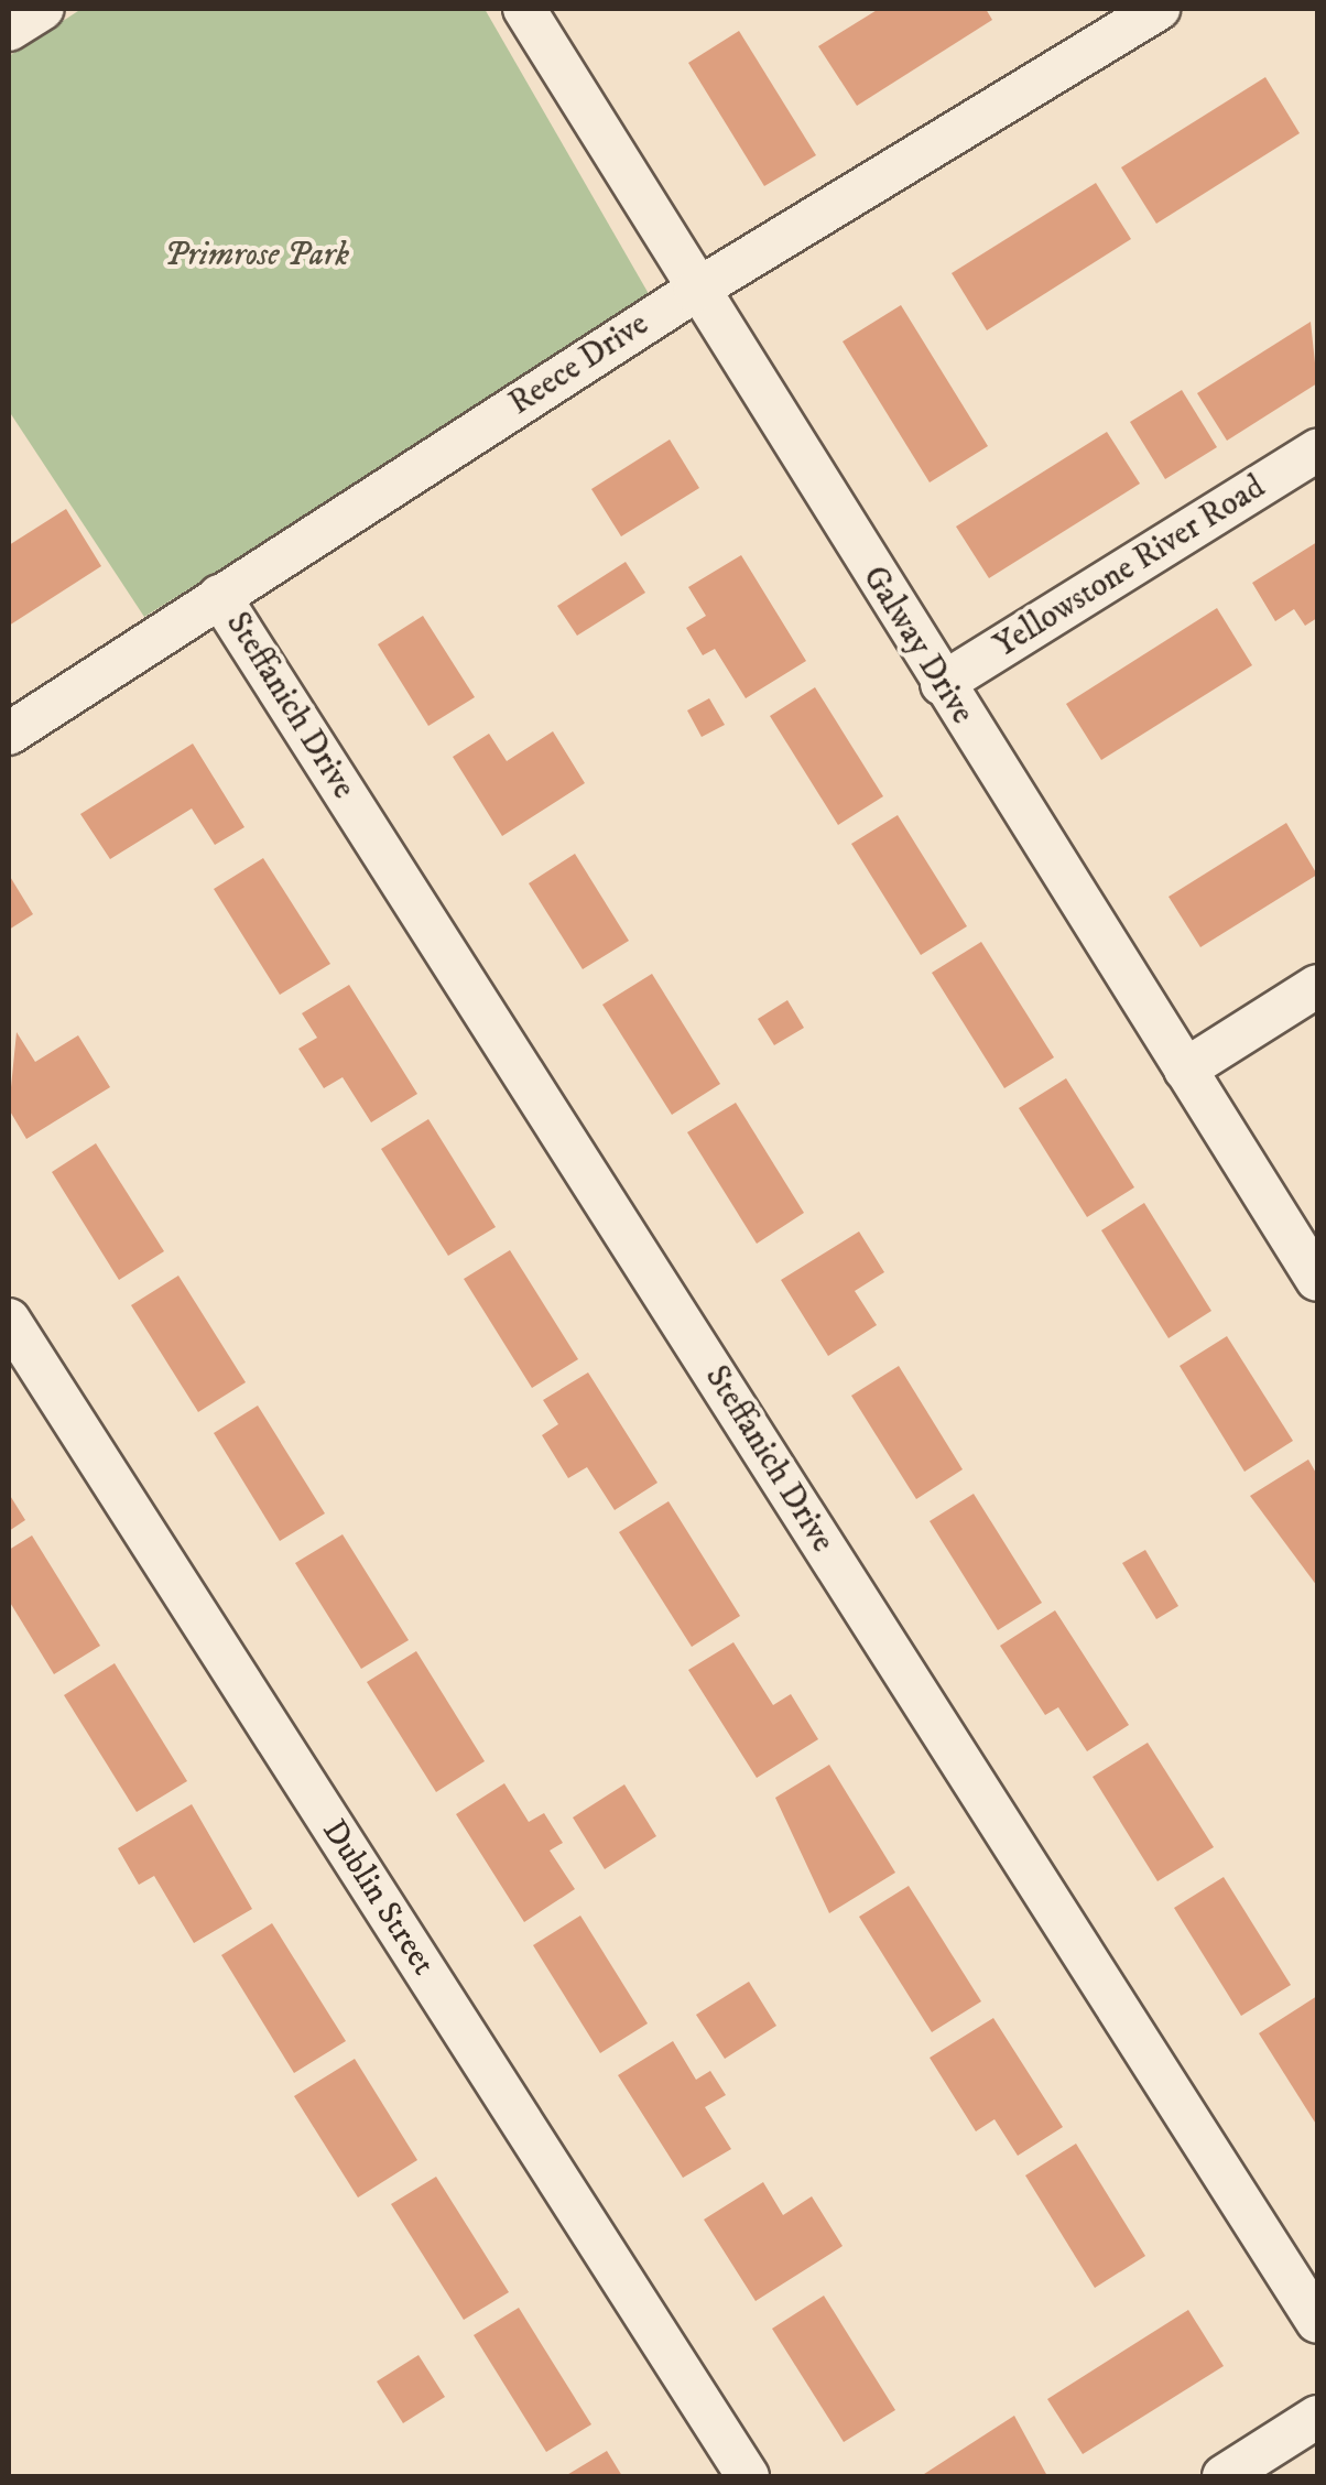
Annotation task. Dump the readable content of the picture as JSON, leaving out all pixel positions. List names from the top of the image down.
{
  "streets": {
    "street": [
      "Reece Drive",
      "Yellowstone River Road",
      "Galway Drive",
      "Steffanich Drive",
      "Dublin Street"
    ]
  },
  "crossings": [
    ["Reece Drive", "Galway Drive"],
    ["Reece Drive", "Steffanich Drive"],
    ["Yellowstone River Road", "Galway Drive"]
  ],
  "parks": ["Primrose Park"]
}
